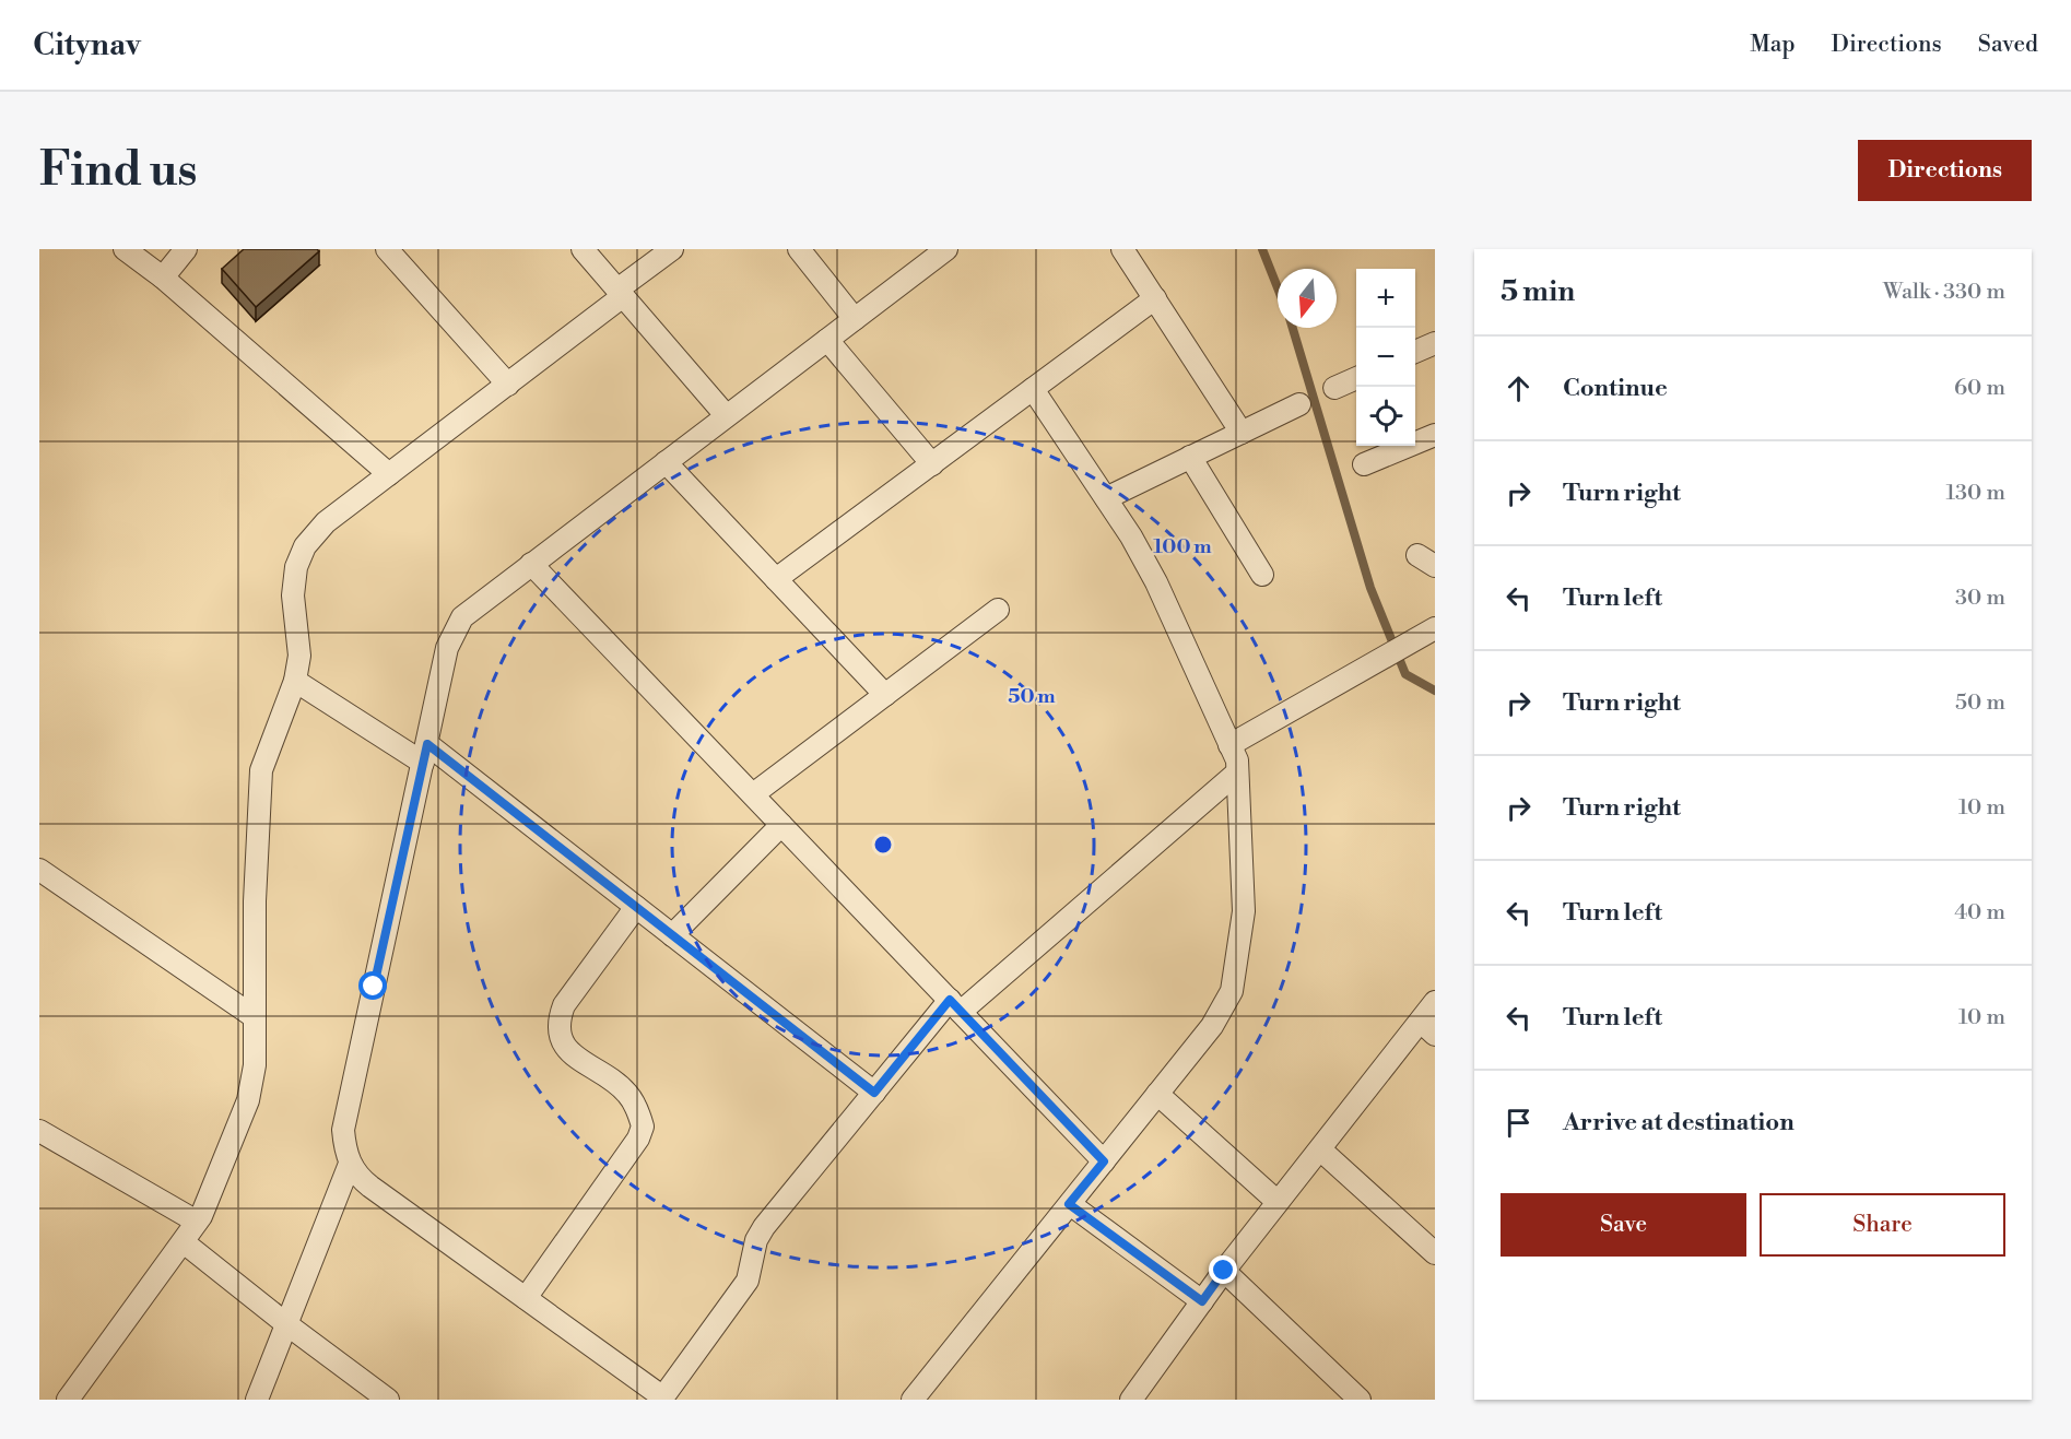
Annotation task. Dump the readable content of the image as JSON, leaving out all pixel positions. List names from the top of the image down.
{
  "north": "bottom",
  "page": {
    "header": "Citynav",
    "nav": ["Map", "Directions", "Saved"],
    "buttons": [
      "Directions",
      ["Save", "Share"]
    ],
    "title": "Find us",
    "heading": ["5 min", "Walk · 330 m"],
    "map_buttons": ["+", "−"],
    "list": [
      ["Continue", "60 m"],
      ["Turn right", "130 m"],
      ["Turn left", "30 m"],
      ["Turn right", "50 m"],
      ["Turn right", "10 m"],
      ["Turn left", "40 m"],
      ["Turn left", "10 m"],
      "Arrive at destination"
    ]
  },
  "rings": ["100 m", "50 m"]
}
